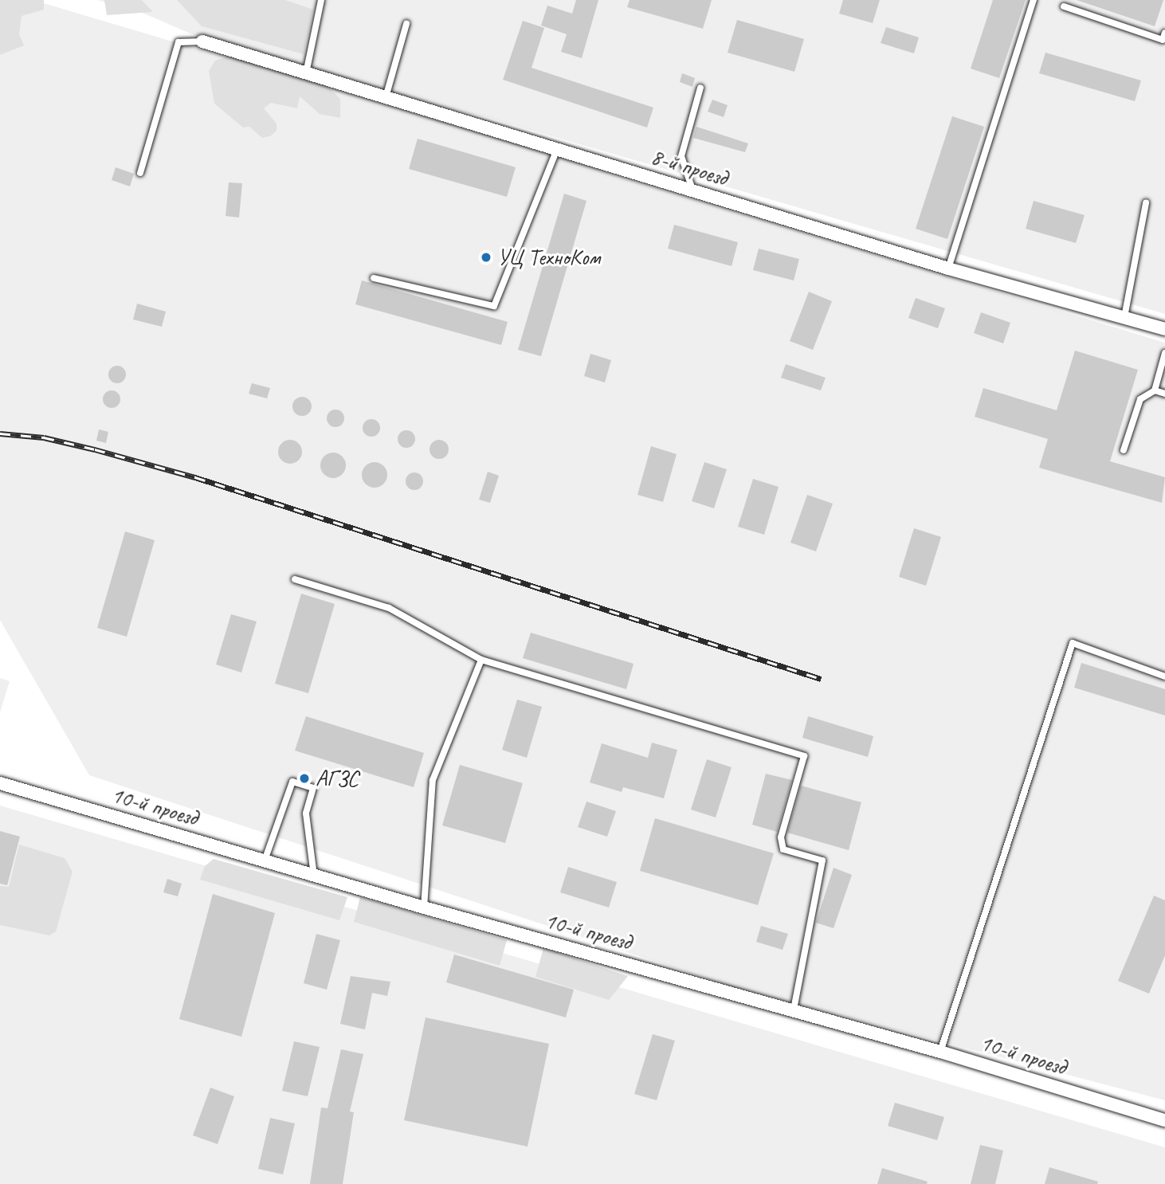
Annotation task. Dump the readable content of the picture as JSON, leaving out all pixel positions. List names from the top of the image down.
{
  "streets": {
    "street": ["8-й проезд", "10-й проезд"]
  },
  "places": ["УЦ ТехноКом", "АГЗС"]
}
